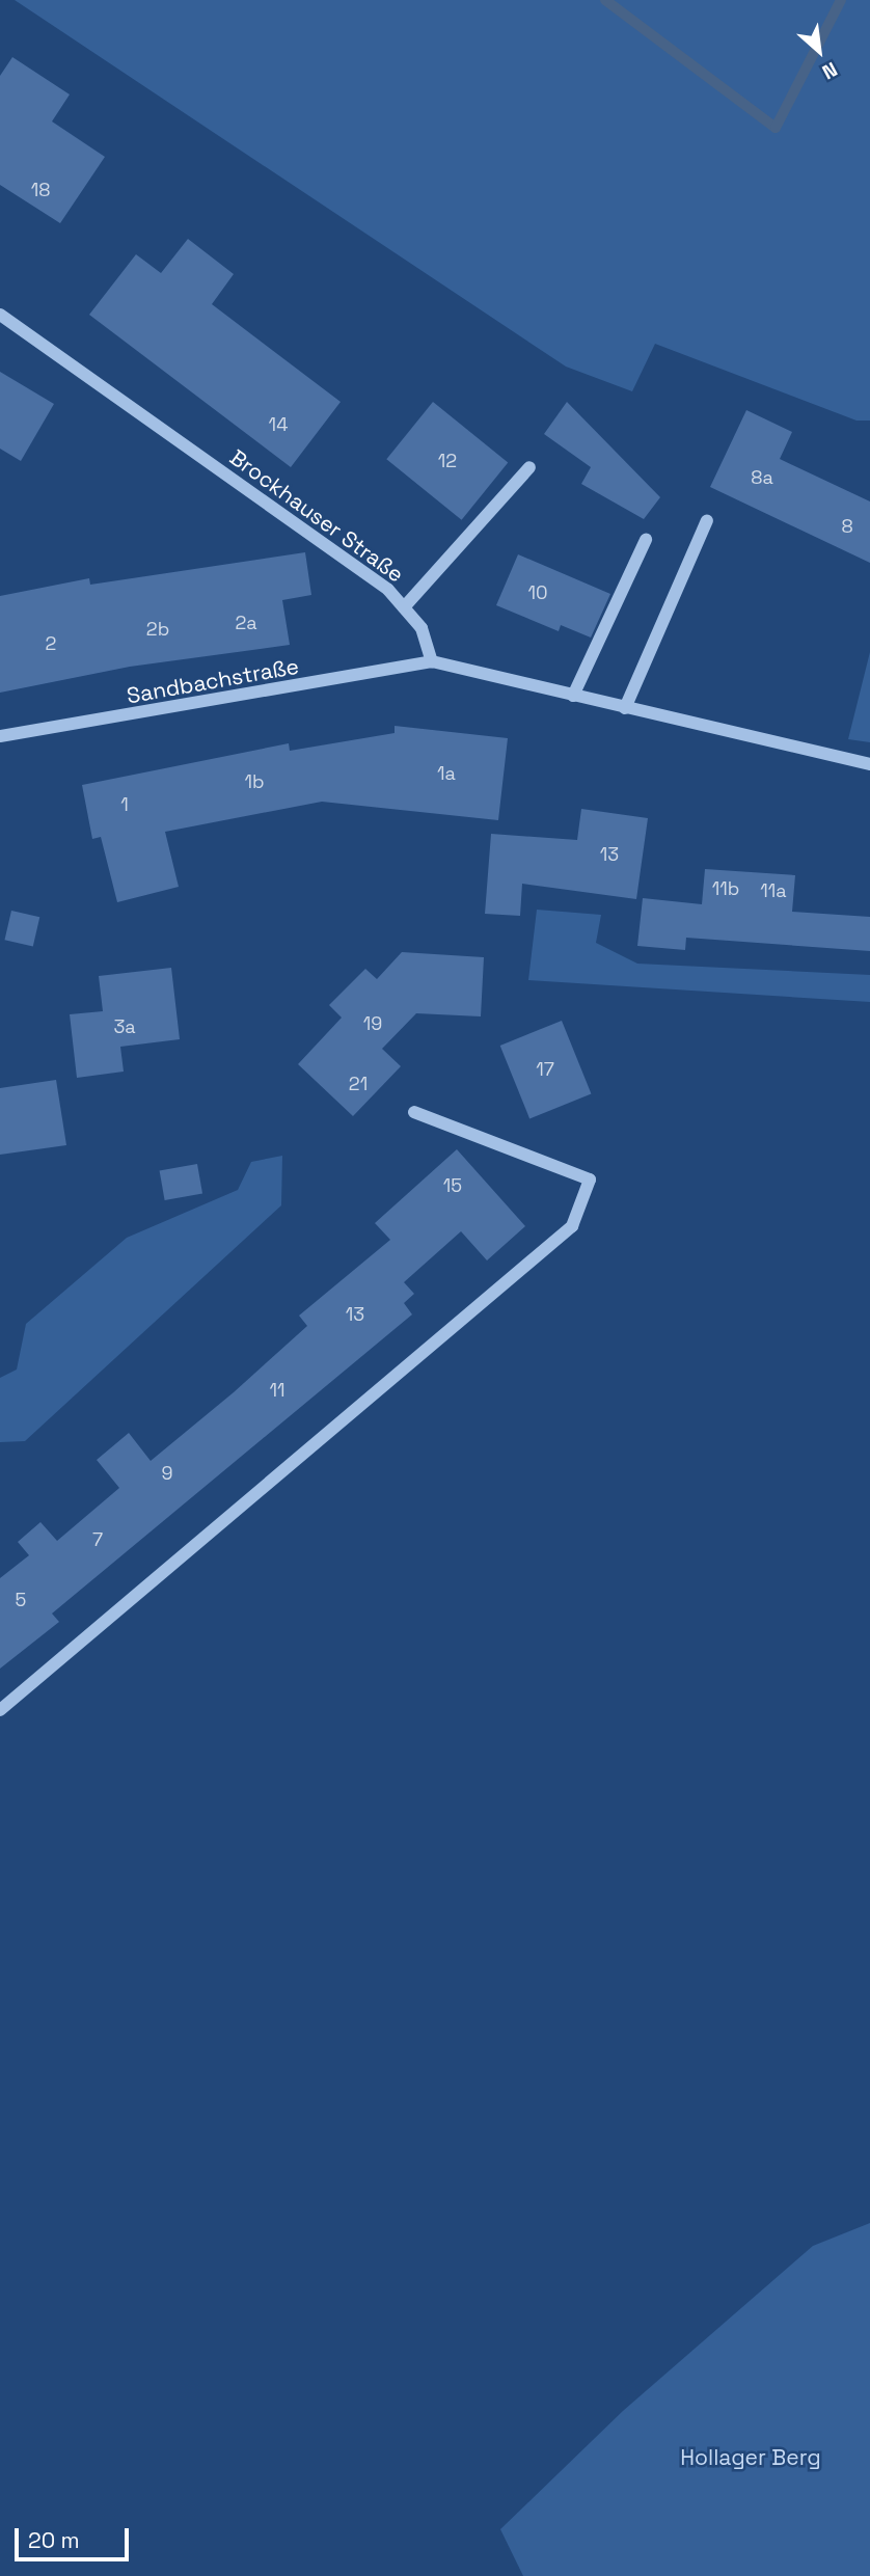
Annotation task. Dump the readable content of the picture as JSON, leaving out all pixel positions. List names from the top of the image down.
{
  "streets": {
    "street": ["Brockhauser Straße", "Sandbachstraße"]
  },
  "crossings": [
    ["Brockhauser Straße", "Sandbachstraße"]
  ],
  "parks": ["Hollager Berg"],
  "house_numbers": [
    "18",
    "14",
    "12",
    "8a",
    "8",
    "10",
    "2a",
    "2b",
    "2",
    "1a",
    "1b",
    "1",
    "13",
    "11b",
    "11a",
    "19",
    "3a",
    "17",
    "21",
    "15",
    "13",
    "11",
    "9",
    "7",
    "5"
  ],
  "scale_bar": "20 m",
  "north": "bottom right"
}
